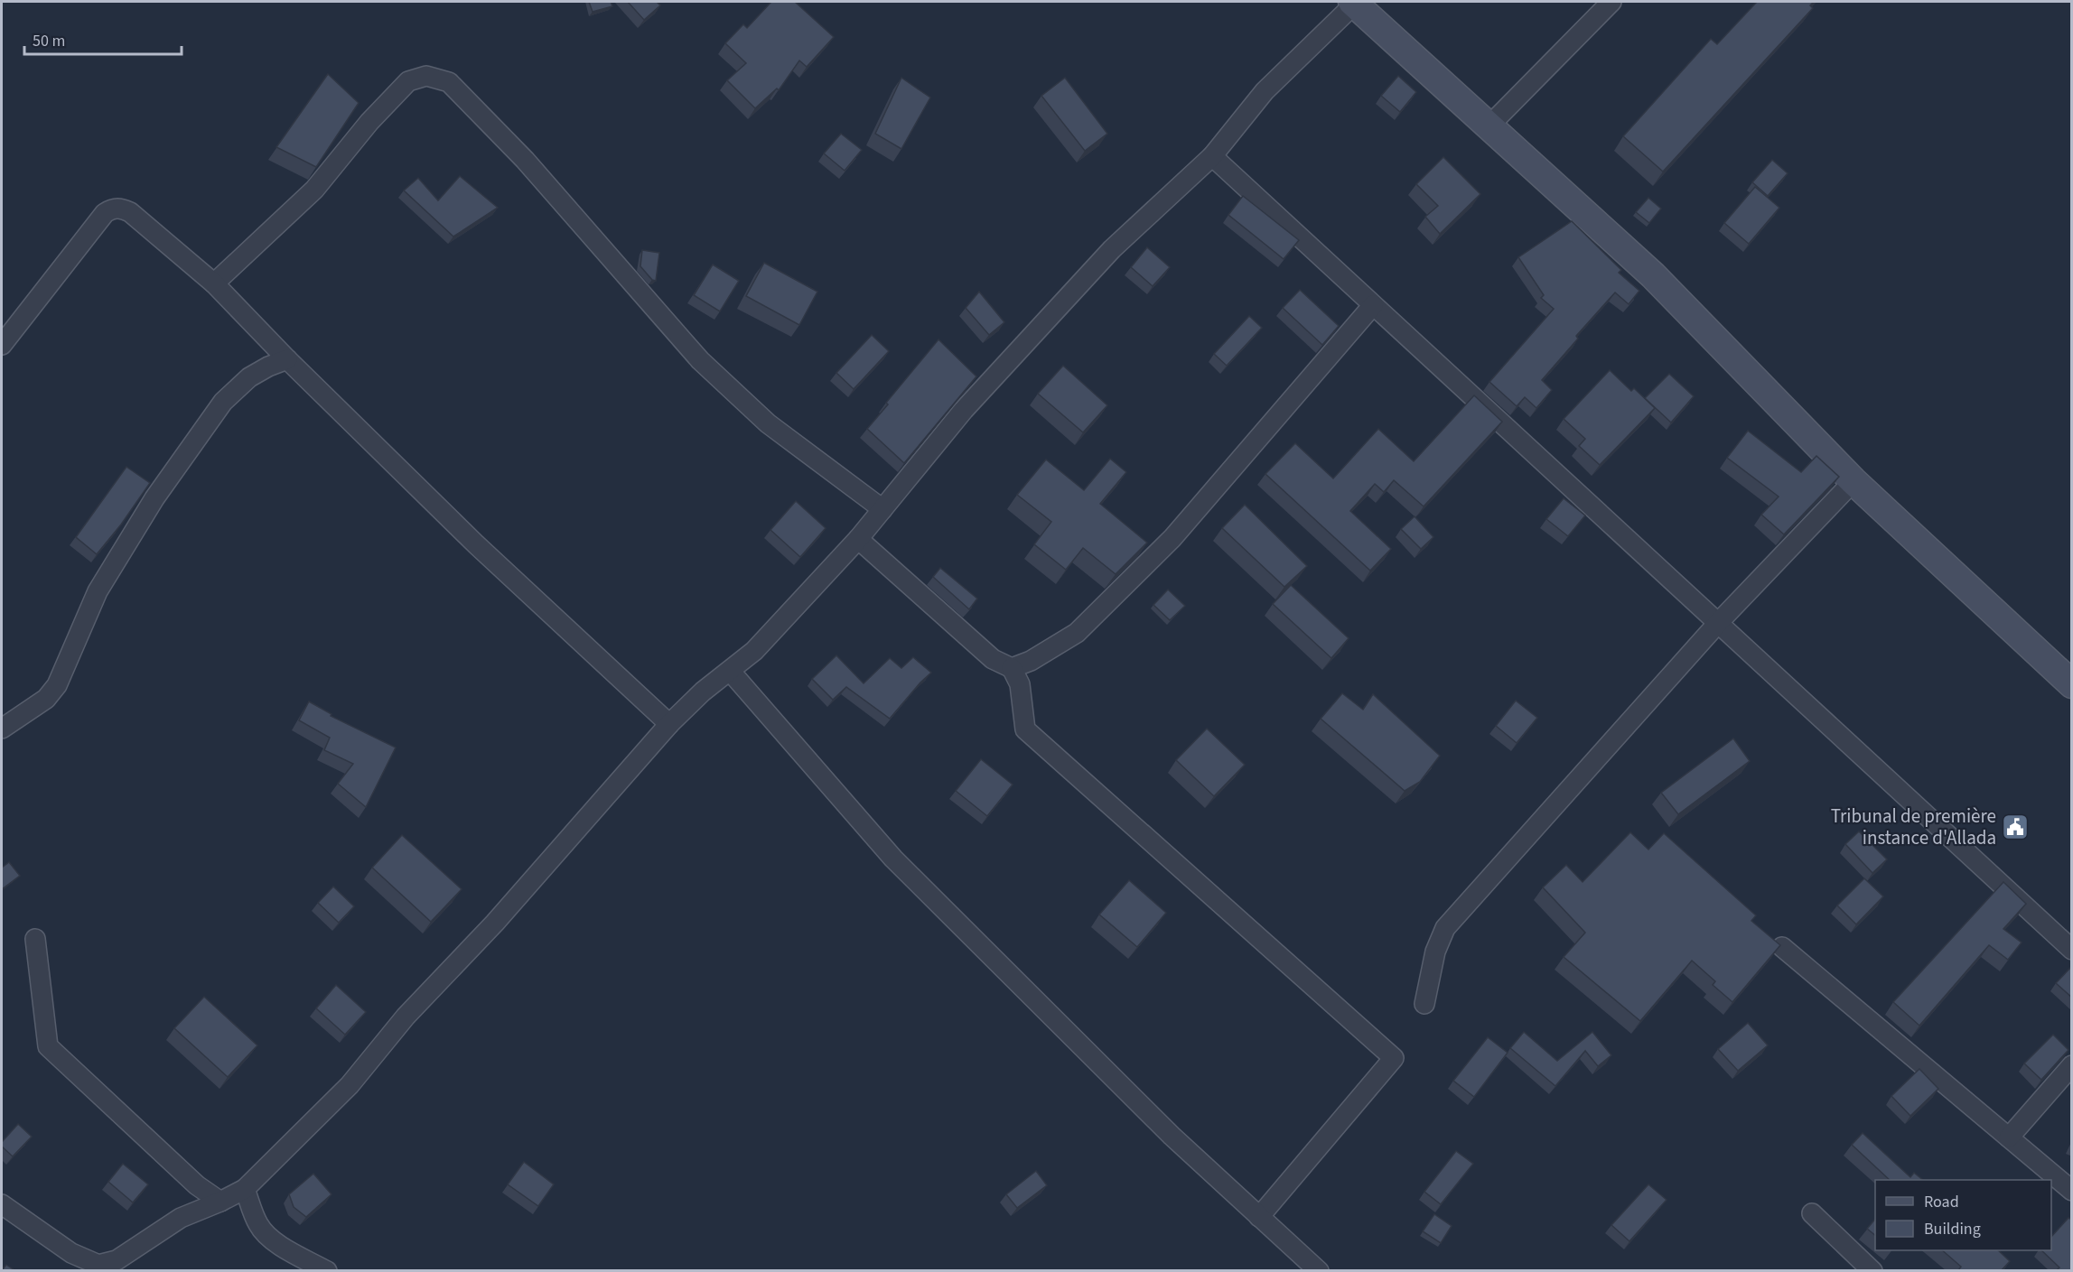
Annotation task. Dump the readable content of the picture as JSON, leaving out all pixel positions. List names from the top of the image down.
{
  "places": {
    "public building": ["Tribunal de première instance d'Allada"]
  },
  "legend": ["Road", "Building"],
  "scale_bar": "50 m"
}
